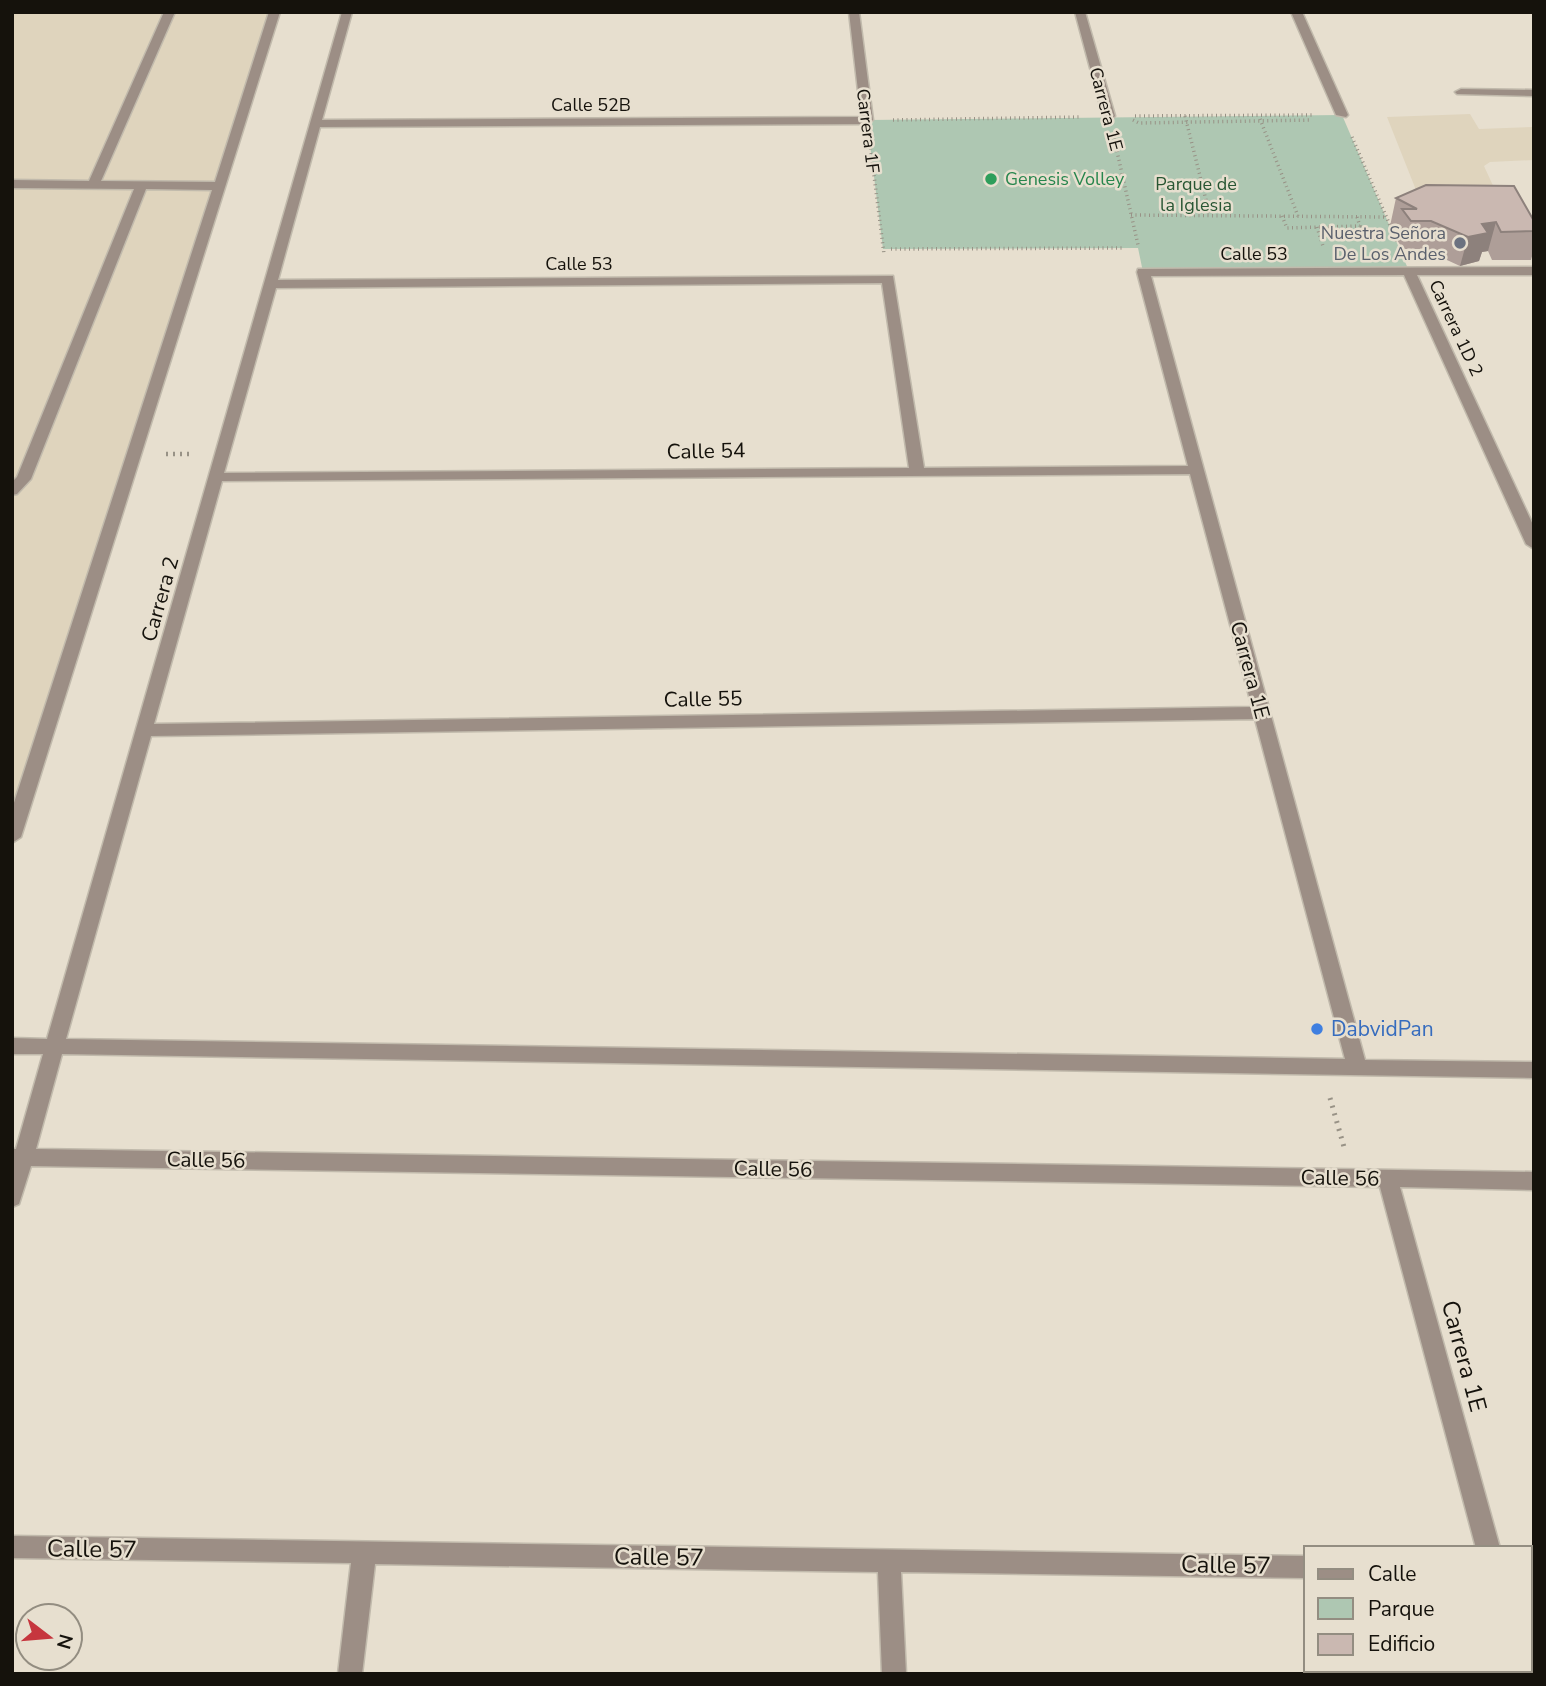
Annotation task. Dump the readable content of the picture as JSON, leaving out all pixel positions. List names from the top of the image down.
{
  "streets": {
    "street": [
      "Calle 52B",
      "Carrera 1E",
      "Carrera 1F",
      "Calle 53",
      "Carrera 1D 2",
      "Calle 54",
      "Carrera 2",
      "Calle 55",
      "Calle 56",
      "Calle 57"
    ]
  },
  "crossings": [
    ["Calle 52B", "Carrera 1F"],
    ["Calle 52B", "Carrera 2"],
    ["Carrera 1E", "Carrera 1F"],
    ["Carrera 1E", "Calle 53"],
    ["Carrera 1E", "Calle 54"],
    ["Carrera 1E", "Calle 55"],
    ["Carrera 1E", "Calle 56"],
    ["Calle 53", "Carrera 1D 2"],
    ["Calle 53", "Calle 54"],
    ["Calle 53", "Carrera 2"],
    ["Calle 54", "Carrera 2"],
    ["Carrera 2", "Calle 55"],
    ["Carrera 2", "Calle 56"]
  ],
  "parks": ["Parque de la Iglesia"],
  "places": ["Genesis Volley", "Nuestra Señora De Los Andes", "DabvidPan"],
  "legend": ["Calle", "Parque", "Edificio"],
  "north": "right"
}
